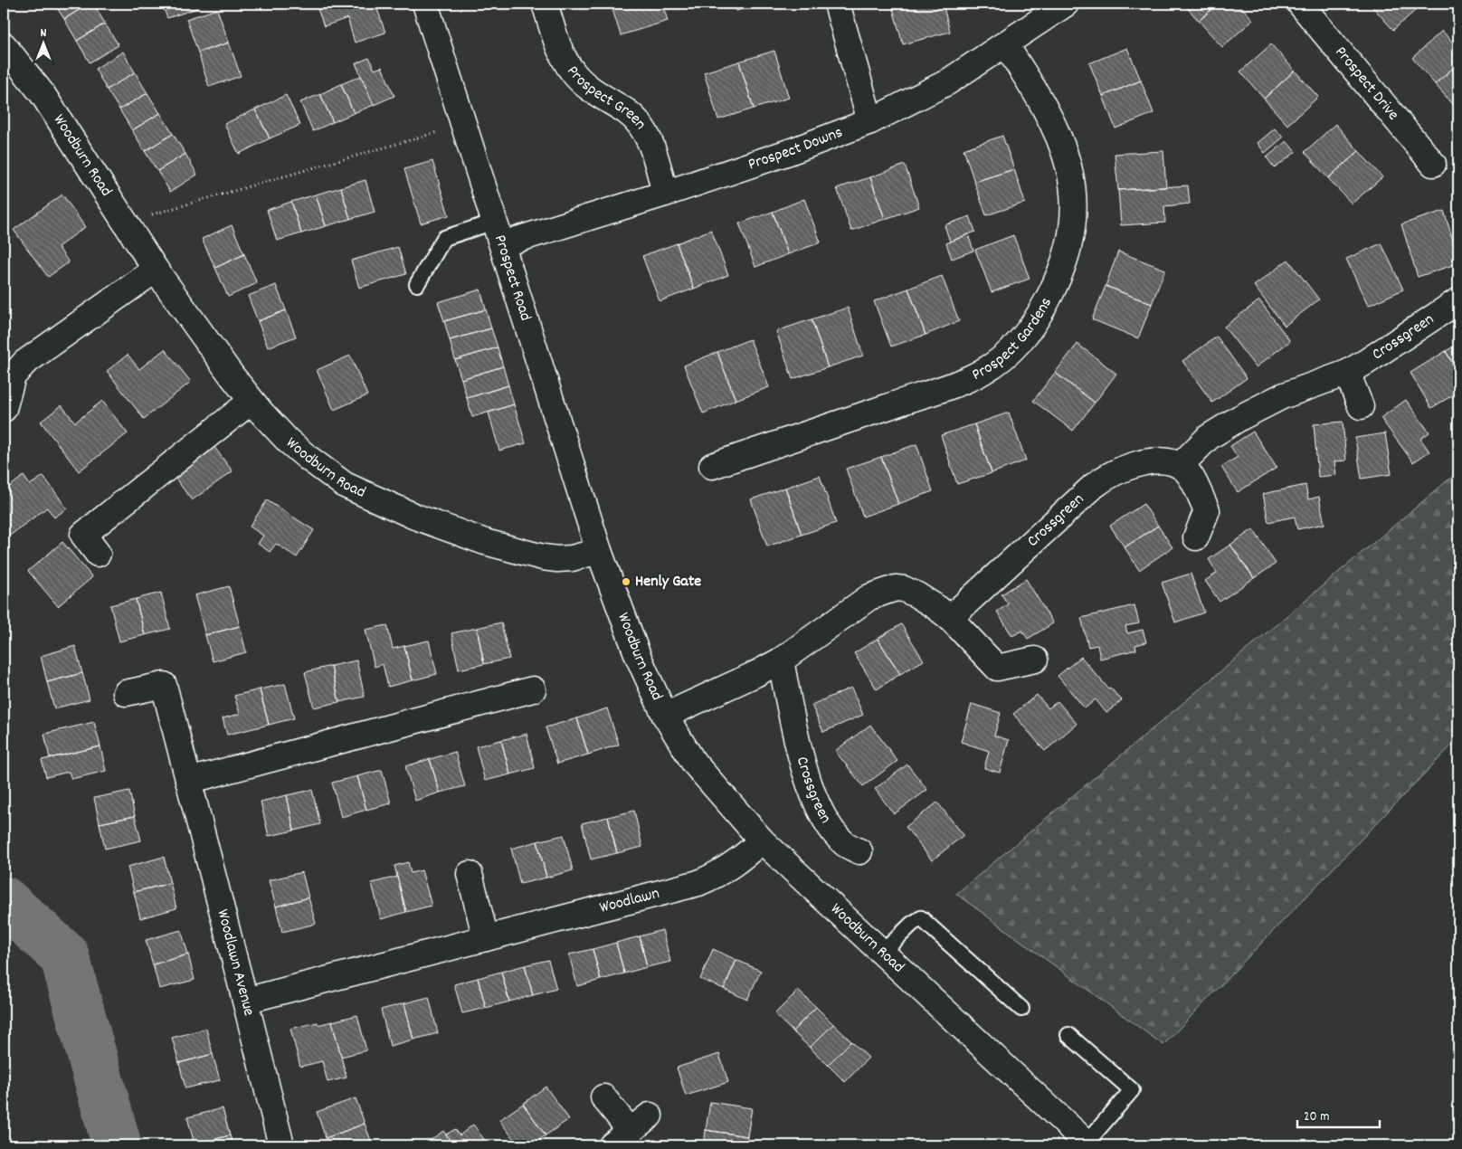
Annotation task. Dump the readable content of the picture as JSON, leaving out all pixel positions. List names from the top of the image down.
{
  "streets": {
    "street": [
      "Prospect Drive",
      "Prospect Green",
      "Prospect Downs",
      "Woodburn Road",
      "Prospect Road",
      "Prospect Gardens",
      "Crossgreen",
      "Woodlawn",
      "Woodlawn Avenue"
    ]
  },
  "crossings": [
    ["Prospect Green", "Prospect Downs"],
    ["Prospect Downs", "Prospect Road"],
    ["Prospect Downs", "Prospect Gardens"],
    ["Woodburn Road", "Prospect Road"],
    ["Woodburn Road", "Woodlawn"],
    ["Woodlawn", "Woodlawn Avenue"]
  ],
  "places": ["Henly Gate"],
  "scale_bar": "20 m",
  "north": "top"
}
